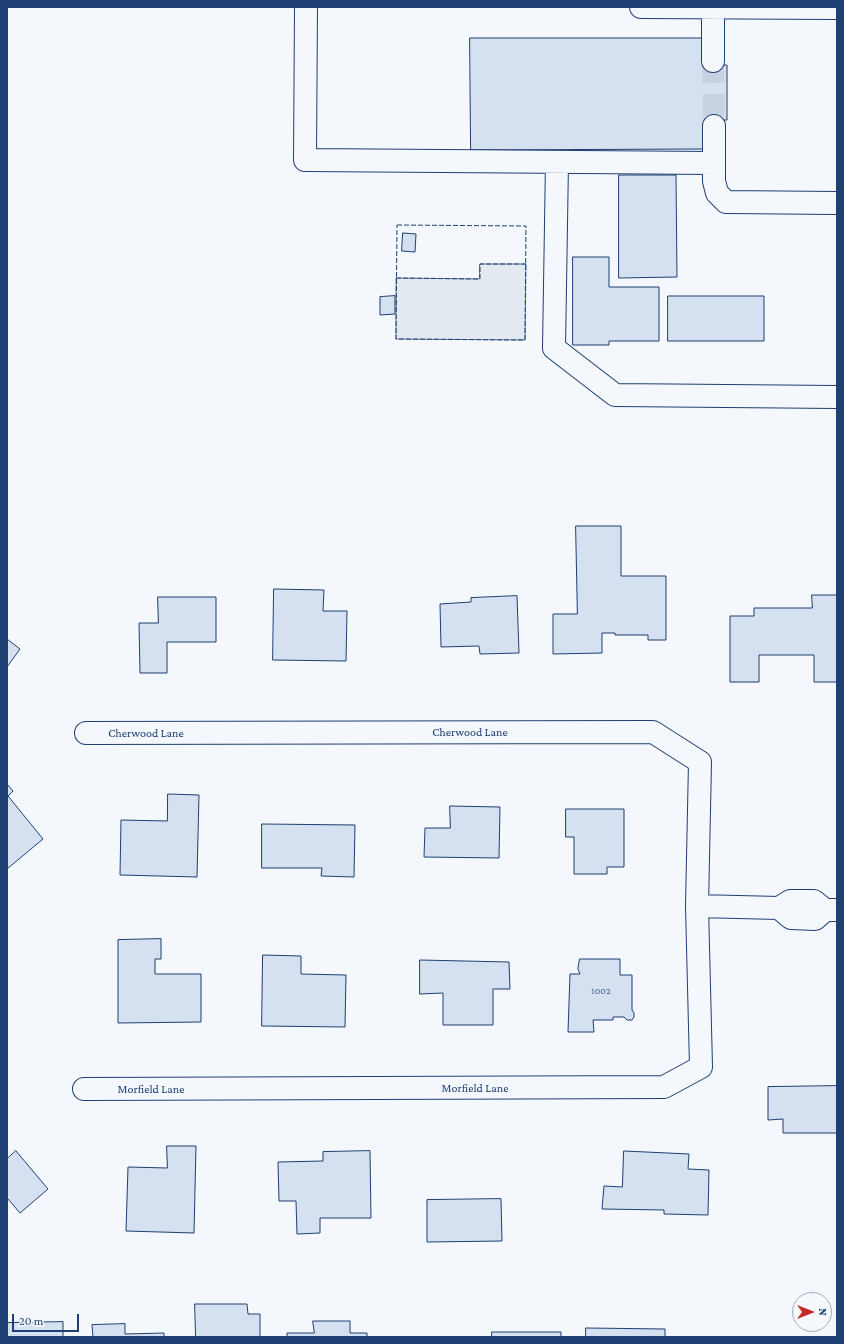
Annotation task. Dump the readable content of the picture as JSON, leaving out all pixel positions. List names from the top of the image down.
{
  "streets": {
    "street": ["Cherwood Lane", "Morfield Lane"]
  },
  "crossings": [
    ["Cherwood Lane", "Morfield Lane"]
  ],
  "house_numbers": ["1002"],
  "scale_bar": "20 m",
  "north": "right"
}
